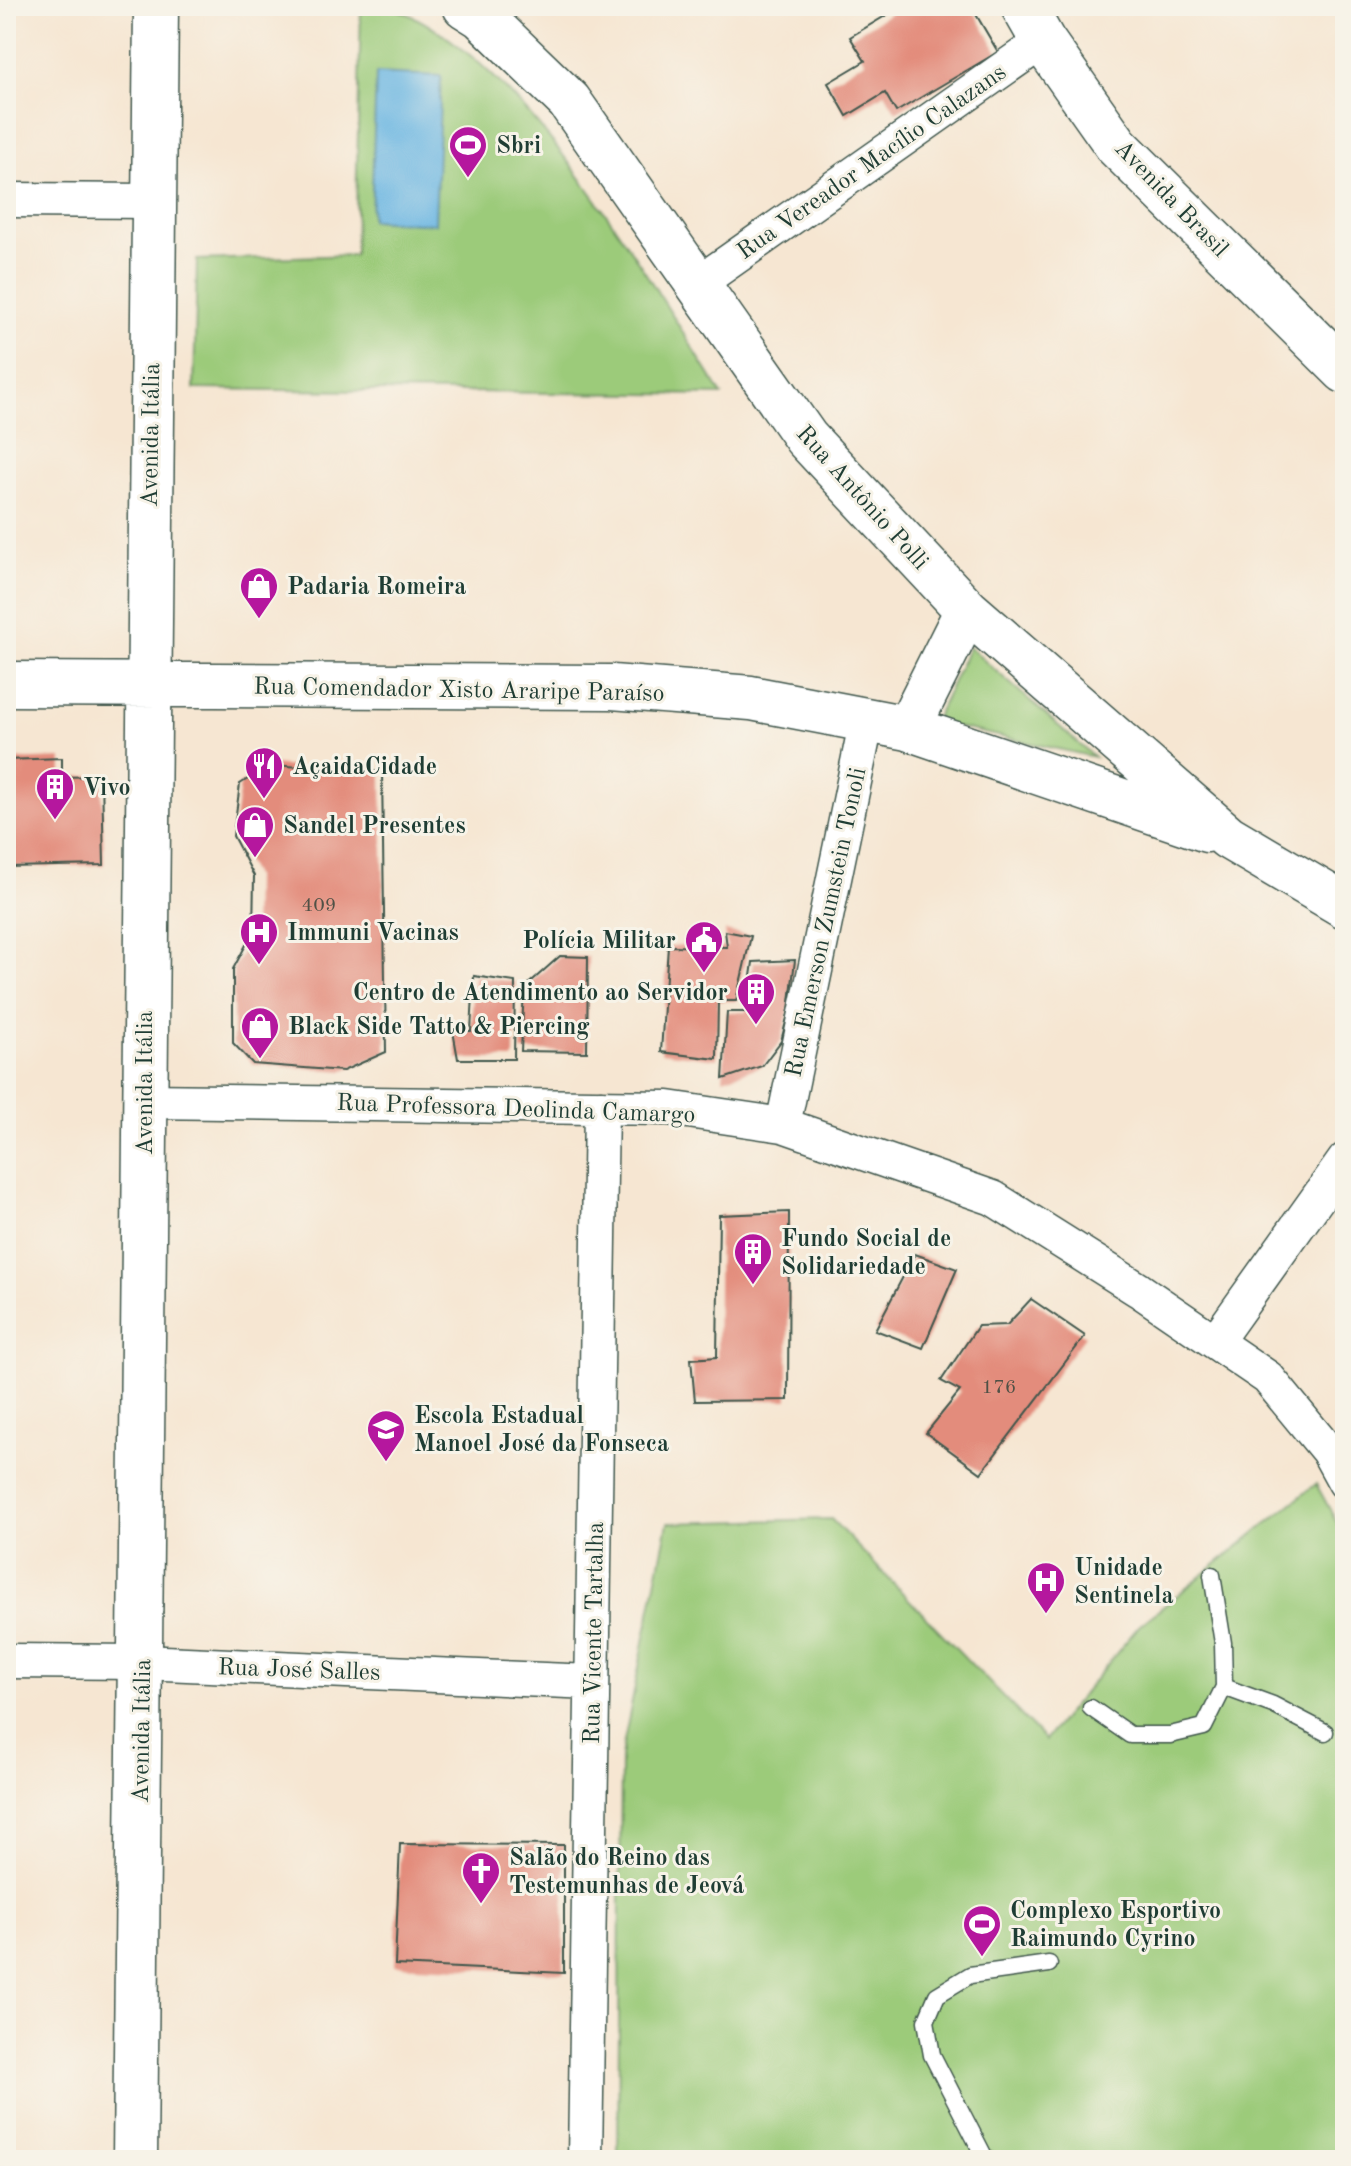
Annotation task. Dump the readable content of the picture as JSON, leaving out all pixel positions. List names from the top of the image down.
{
  "streets": {
    "main road": [
      "Avenida Brasil",
      "Avenida Itália",
      "Rua Antônio Polli",
      "Rua Comendador Xisto Araripe Paraíso"
    ],
    "street": [
      "Rua Vereador Macílio Calazans",
      "Rua Emerson Zumstein Tonoli",
      "Rua Professora Deolinda Camargo",
      "Rua Vicente Tartalha",
      "Rua José Salles"
    ]
  },
  "crossings": [
    ["Rua Vereador Macílio Calazans", "Avenida Brasil"],
    ["Rua Vereador Macílio Calazans", "Rua Antônio Polli"],
    ["Avenida Itália", "Rua Comendador Xisto Araripe Paraíso"],
    ["Avenida Itália", "Rua Professora Deolinda Camargo"],
    ["Avenida Itália", "Rua José Salles"],
    ["Rua Antônio Polli", "Rua Comendador Xisto Araripe Paraíso"],
    ["Rua Comendador Xisto Araripe Paraíso", "Rua Emerson Zumstein Tonoli"],
    ["Rua Emerson Zumstein Tonoli", "Rua Professora Deolinda Camargo"],
    ["Rua Professora Deolinda Camargo", "Rua Vicente Tartalha"],
    ["Rua Vicente Tartalha", "Rua José Salles"]
  ],
  "places": {
    "sports": ["Sbri", "Complexo Esportivo Raimundo Cyrino"],
    "shop": ["Padaria Romeira", "Sandel Presentes", "Black Side Tatto & Piercing"],
    "restaurant": ["AçaidaCidade"],
    "building": ["Vivo", "Centro de Atendimento ao Servidor", "Fundo Social de Solidariedade"],
    "hospital": ["Immuni Vacinas", "Unidade Sentinela"],
    "public building": ["Polícia Militar"],
    "school or university": ["Escola Estadual Manoel José da Fonseca"],
    "church": ["Salão do Reino das Testemunhas de Jeová"]
  },
  "house_numbers": ["409", "176"]
}
